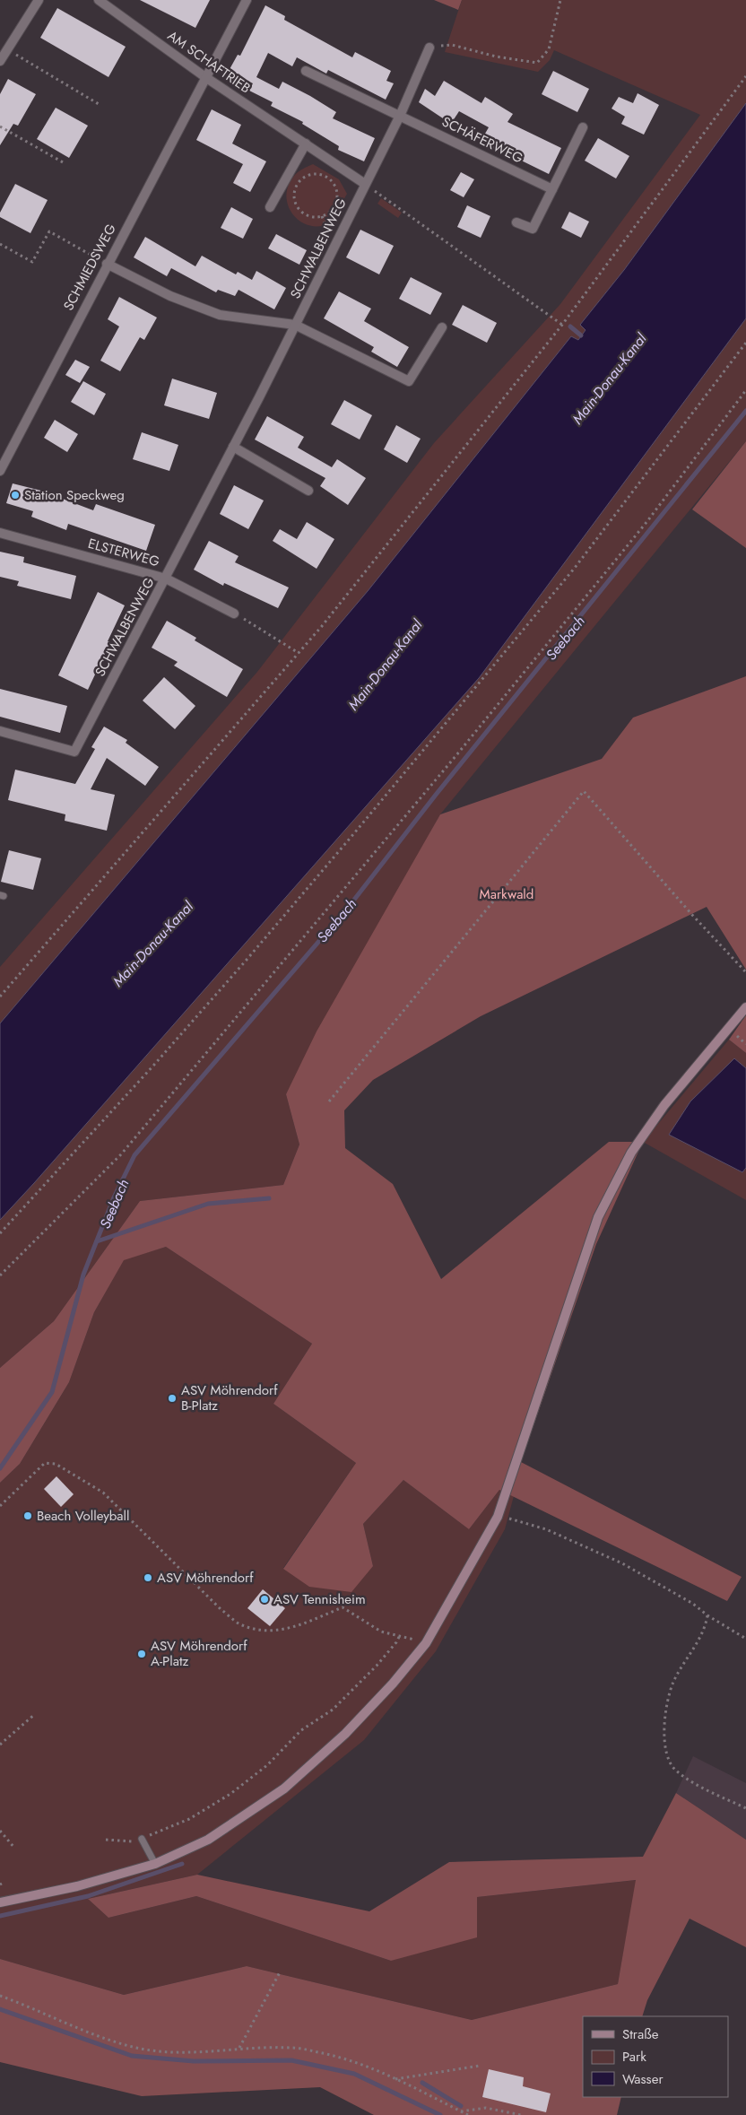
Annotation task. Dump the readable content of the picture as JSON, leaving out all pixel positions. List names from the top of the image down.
{
  "streets": {
    "street": [
      "AM SCHAFTRIEB",
      "SCHÄFERWEG",
      "SCHWALBENWEG",
      "SCHMIEDSWEG",
      "ELSTERWEG"
    ]
  },
  "crossings": [
    ["AM SCHAFTRIEB", "SCHWALBENWEG"],
    ["AM SCHAFTRIEB", "SCHMIEDSWEG"],
    ["SCHWALBENWEG", "ELSTERWEG"]
  ],
  "water": ["Main-Donau-Kanal", "Seebach"],
  "parks": ["Markwald"],
  "places": [
    "Station Speckweg",
    "ASV Möhrendorf B-Platz",
    "Beach Volleyball",
    "ASV Möhrendorf",
    "ASV Tennisheim",
    "ASV Möhrendorf A-Platz"
  ],
  "legend": ["Straße", "Park", "Wasser"]
}
